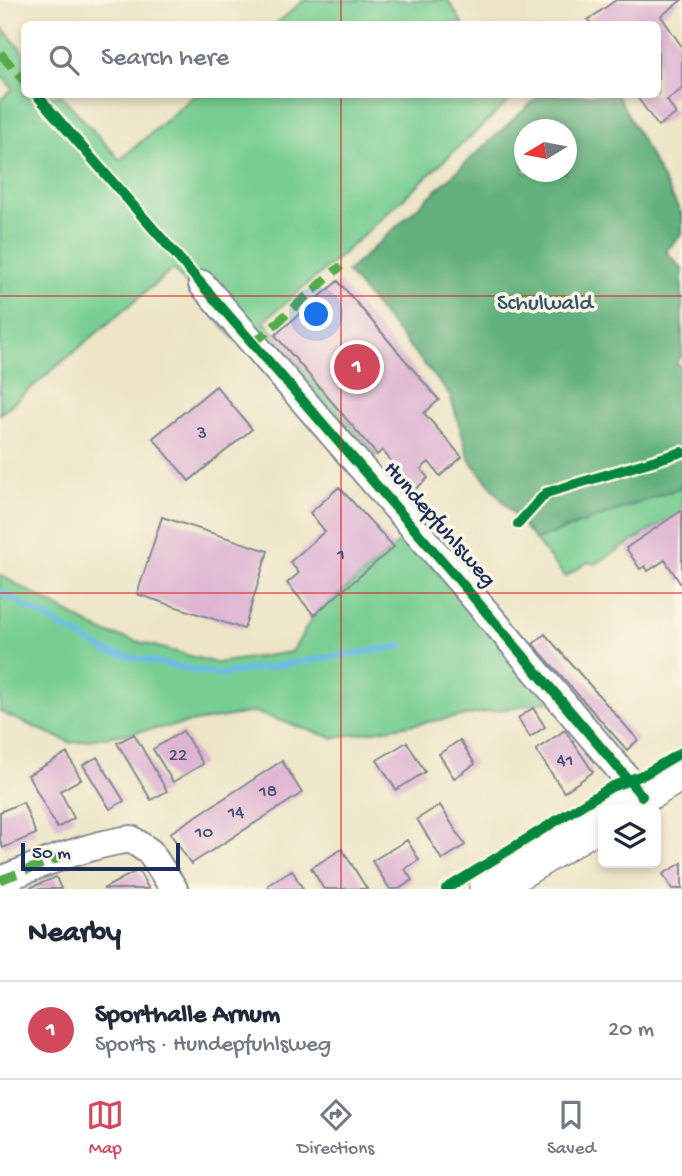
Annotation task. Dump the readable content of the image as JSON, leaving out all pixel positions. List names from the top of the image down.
{
  "streets": {
    "street": ["Hundepfuhlsweg"]
  },
  "parks": ["Schulwald"],
  "house_numbers": [
    "3",
    "1",
    "22",
    "41",
    "18",
    "14",
    "10"
  ],
  "scale_bar": "50 m",
  "north": "left",
  "page": {
    "search": "Search here",
    "pins": "1",
    "scale": "50 m",
    "heading": "Nearby",
    "list": [
      {
        "mark": "1",
        "name": "Sporthalle Arnum",
        "note": "Sports · Hundepfuhlsweg",
        "value": "20 m"
      }
    ],
    "nav": ["Map", "Directions", "Saved"]
  }
}
